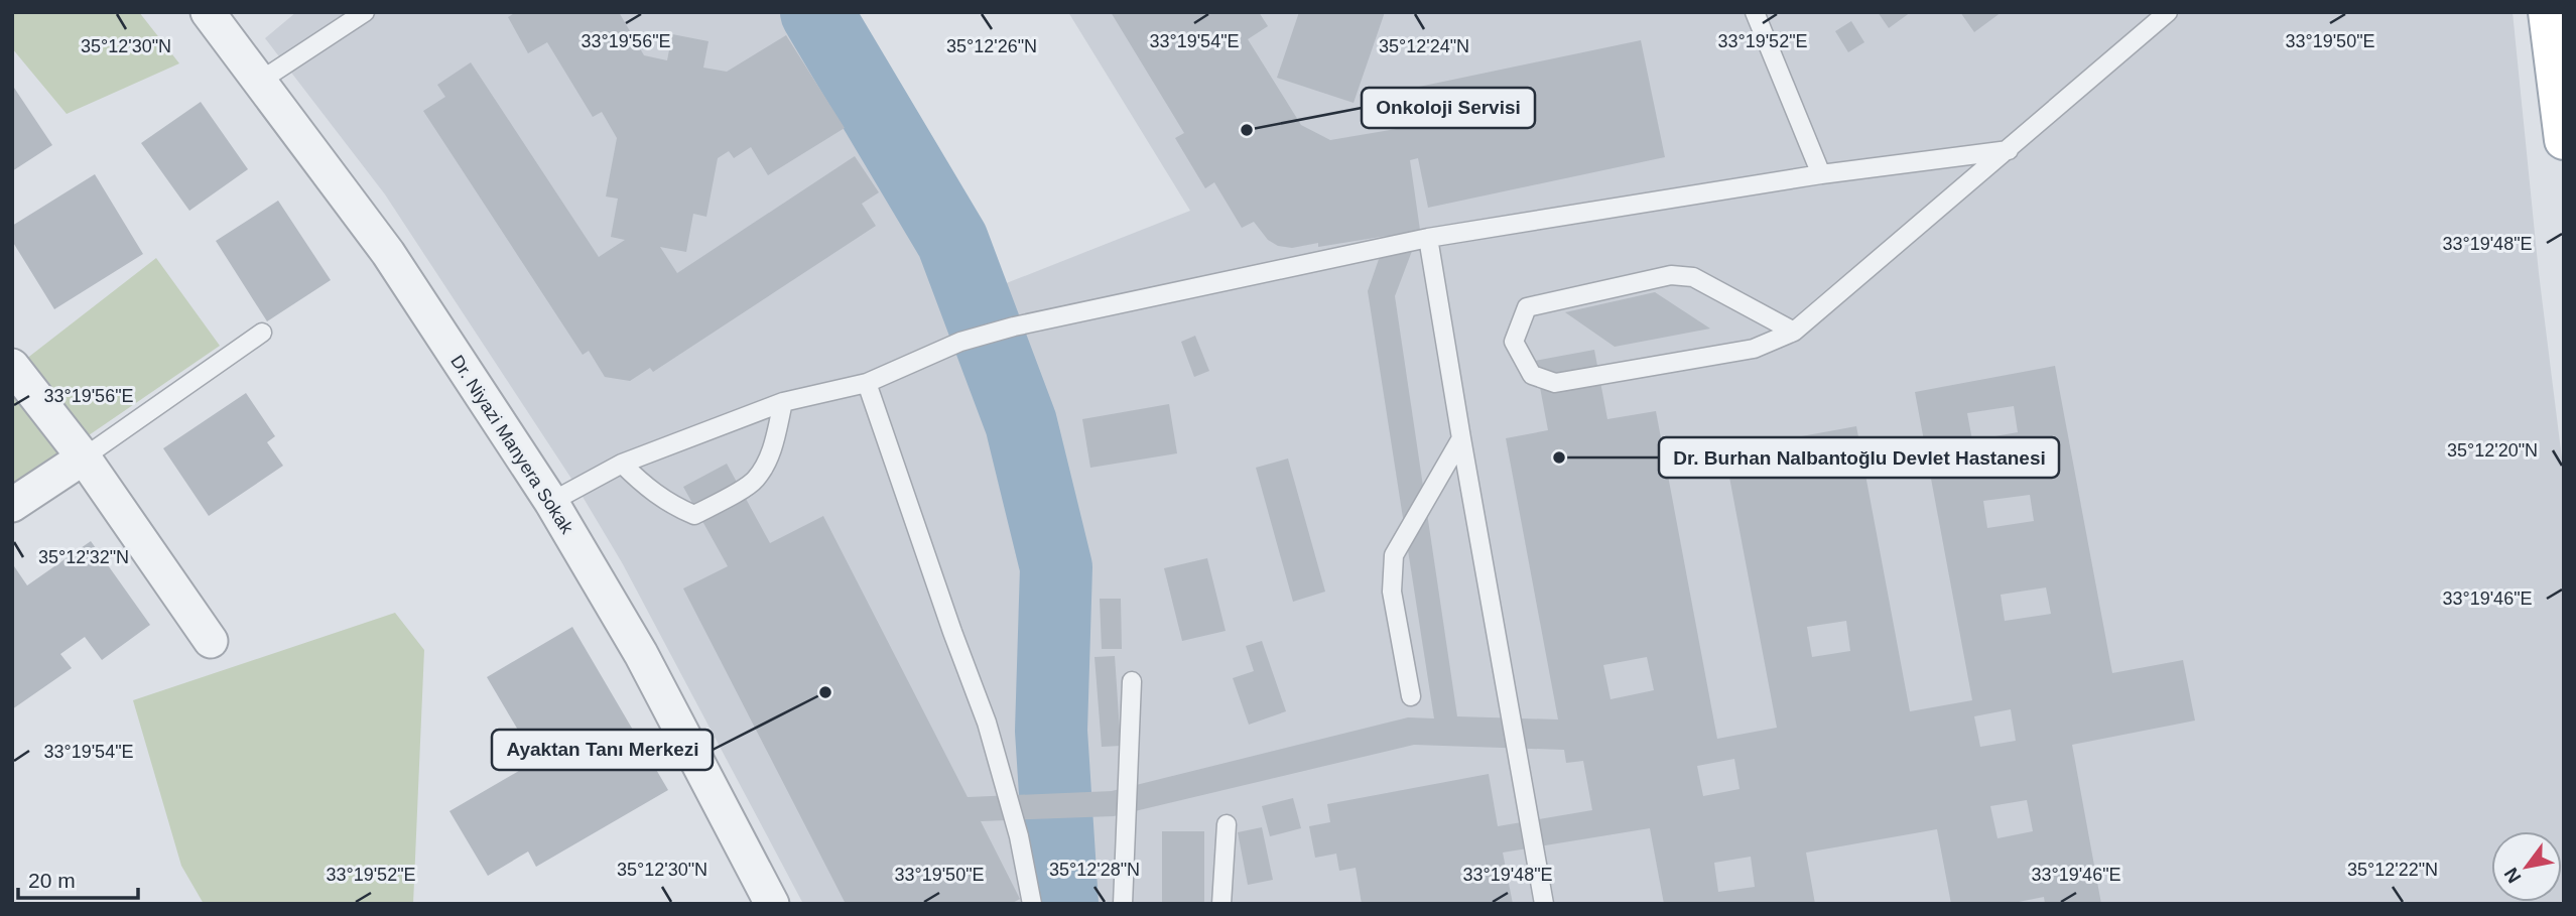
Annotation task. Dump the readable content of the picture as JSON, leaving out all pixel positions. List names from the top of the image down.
{
  "streets": {
    "street": ["Dr. Niyazi Manyera Sokak"]
  },
  "places": ["Onkoloji Servisi", "Dr. Burhan Nalbantoğlu Devlet Hastanesi", "Ayaktan Tanı Merkezi"],
  "scale_bar": "20 m",
  "north": "bottom left",
  "coordinates": [
    "33°19'56\"E",
    "33°19'54\"E",
    "33°19'52\"E",
    "33°19'50\"E",
    "35°12'30\"N",
    "35°12'26\"N",
    "35°12'24\"N",
    "33°19'48\"E",
    "35°12'20\"N",
    "35°12'32\"N",
    "33°19'46\"E",
    "35°12'28\"N",
    "35°12'22\"N"
  ]
}
